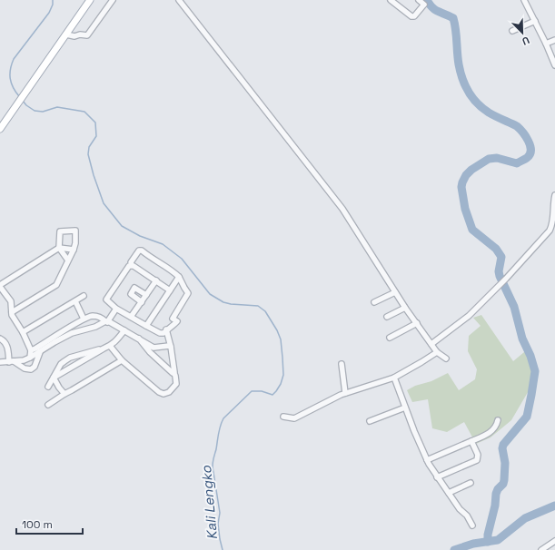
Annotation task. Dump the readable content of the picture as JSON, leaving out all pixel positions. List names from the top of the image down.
{
  "water": ["Kali Lengko"],
  "scale_bar": "100 m",
  "north": "bottom right"
}
